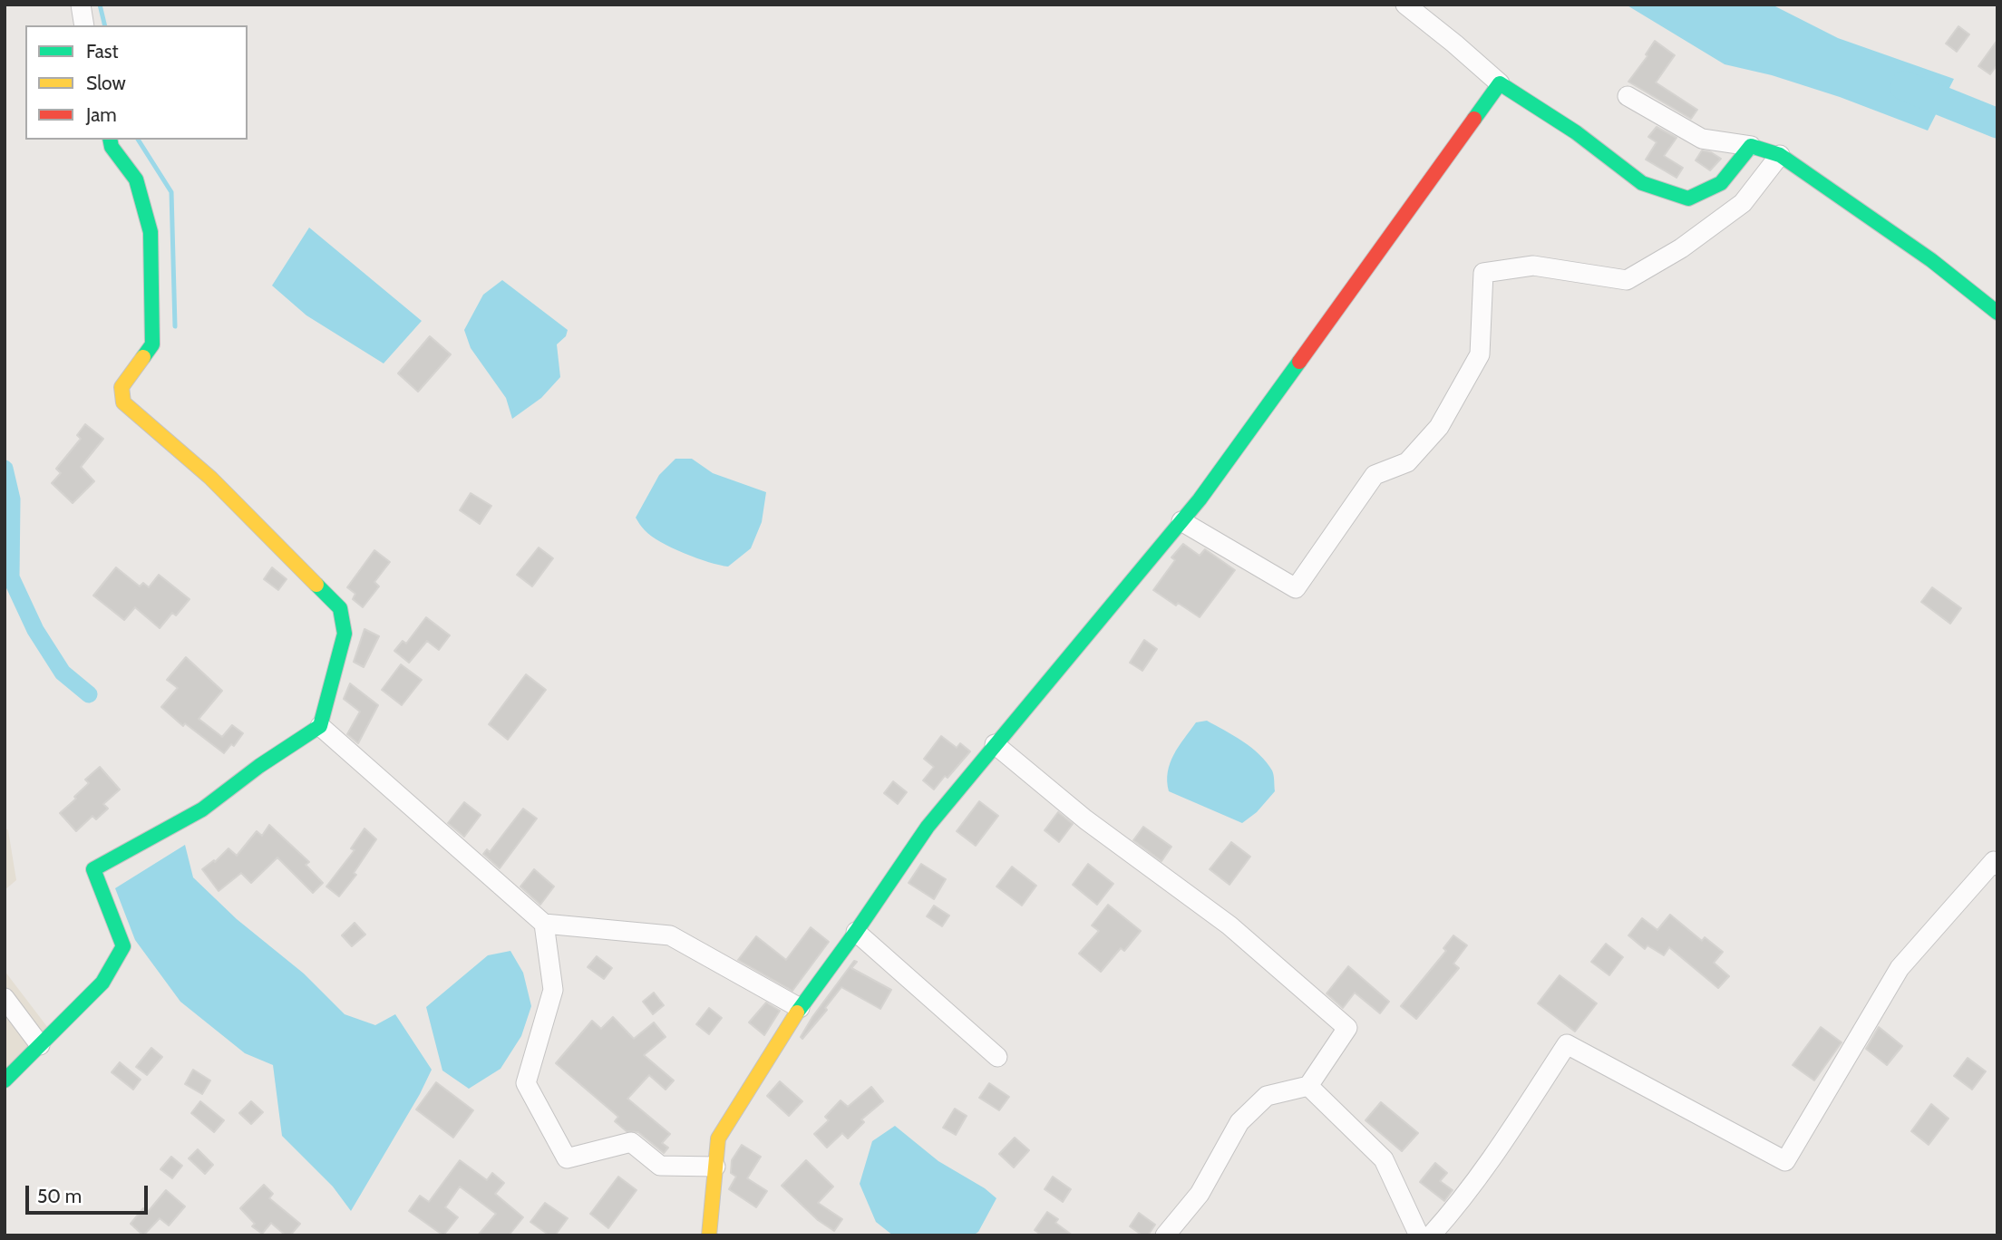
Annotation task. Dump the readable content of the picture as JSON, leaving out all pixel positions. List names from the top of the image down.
{
  "legend": ["Fast", "Slow", "Jam"],
  "scale_bar": "50 m"
}
